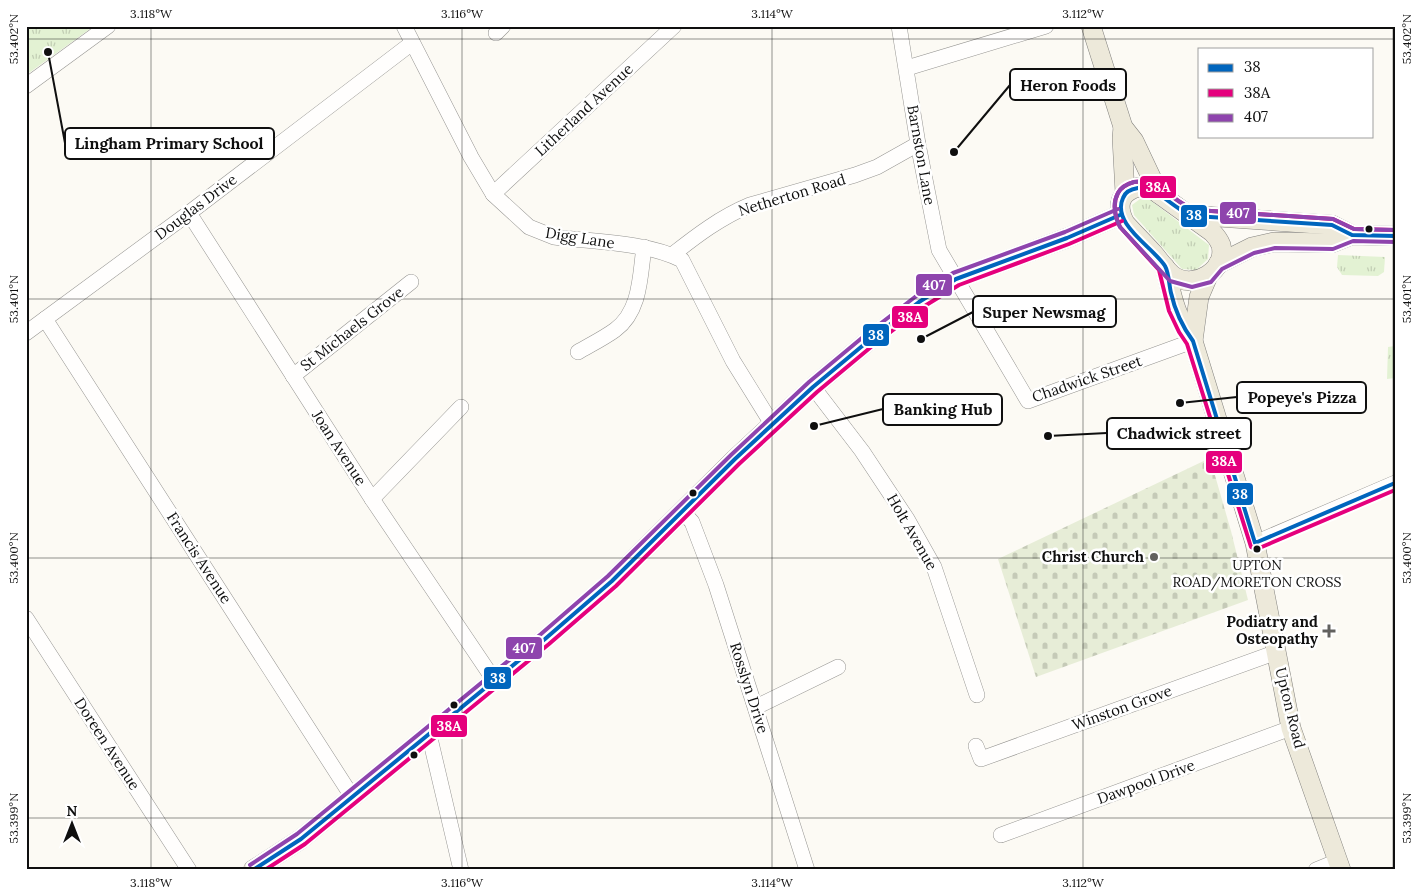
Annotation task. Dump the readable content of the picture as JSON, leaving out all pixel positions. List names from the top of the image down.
{
  "streets": {
    "main road": ["Upton Road"],
    "street": [
      "Litherland Avenue",
      "Barnston Lane",
      "Netherton Road",
      "Douglas Drive",
      "Digg Lane",
      "St Michaels Grove",
      "Chadwick Street",
      "Joan Avenue",
      "Holt Avenue",
      "Francis Avenue",
      "Rosslyn Drive",
      "Winston Grove",
      "Doreen Avenue",
      "Dawpool Drive"
    ]
  },
  "crossings": [
    ["Litherland Avenue", "Digg Lane"],
    ["Barnston Lane", "Netherton Road"],
    ["Barnston Lane", "Chadwick Street"],
    ["Netherton Road", "Digg Lane"],
    ["Douglas Drive", "Digg Lane"],
    ["Douglas Drive", "Joan Avenue"],
    ["Douglas Drive", "Francis Avenue"],
    ["St Michaels Grove", "Joan Avenue"],
    ["Chadwick Street", "Upton Road"],
    ["Winston Grove", "Upton Road"],
    ["Upton Road", "Dawpool Drive"]
  ],
  "places": {
    "other": [
      "Lingham Primary School",
      "Heron Foods",
      "Super Newsmag",
      "Popeye's Pizza",
      "Banking Hub",
      "Chadwick street",
      "UPTON ROAD/MORETON CROSS",
      "Christ Church"
    ],
    "health": ["Podiatry and Osteopathy"]
  },
  "lines": ["transit line 38A", "transit line 407", "transit line 38"],
  "legend": ["38", "38A", "407"],
  "north": "top",
  "coordinates": [
    "3.118°W",
    "3.116°W",
    "3.114°W",
    "3.112°W",
    "53.402°N",
    "53.401°N",
    "53.400°N",
    "53.399°N"
  ]
}
